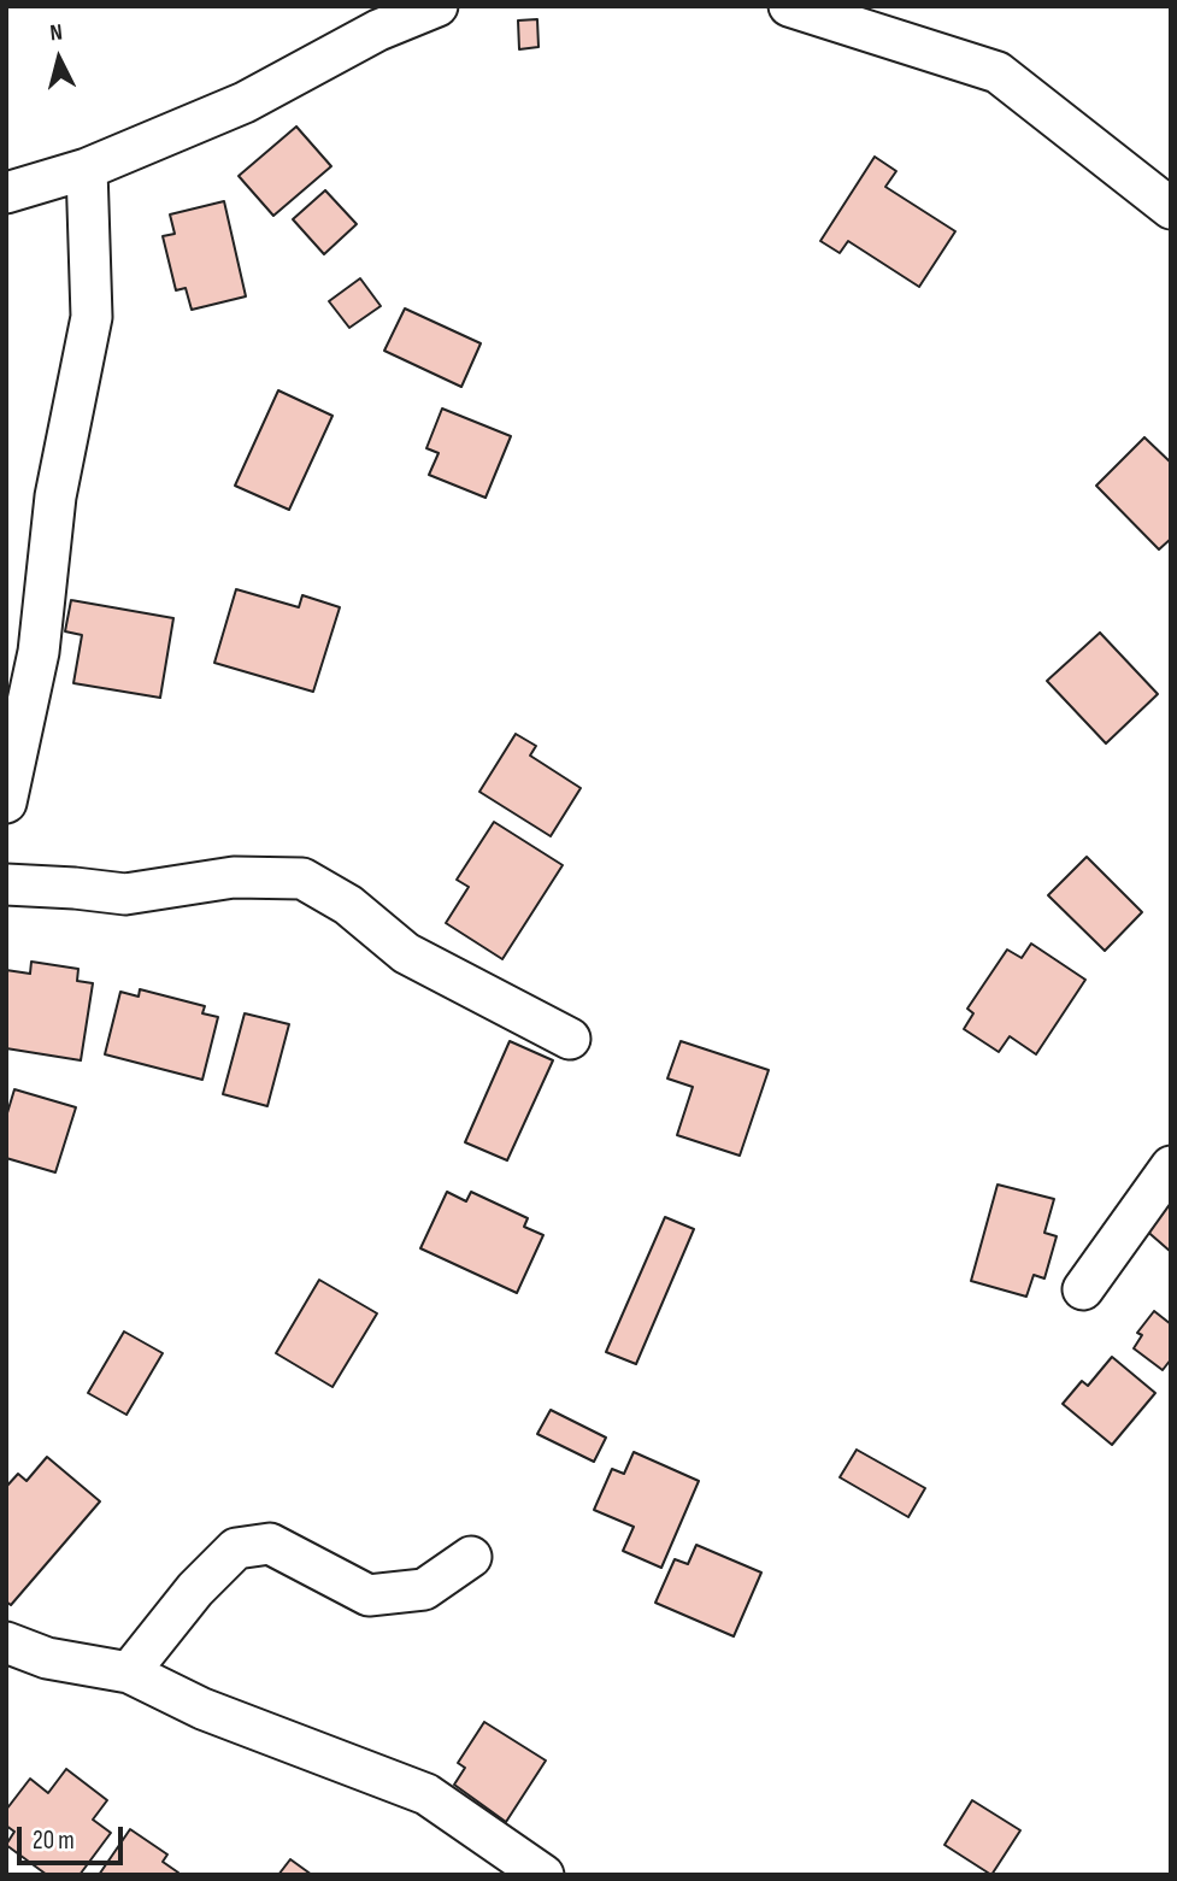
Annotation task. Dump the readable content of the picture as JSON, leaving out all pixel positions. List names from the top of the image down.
{
  "scale_bar": "20 m",
  "north": "top"
}
